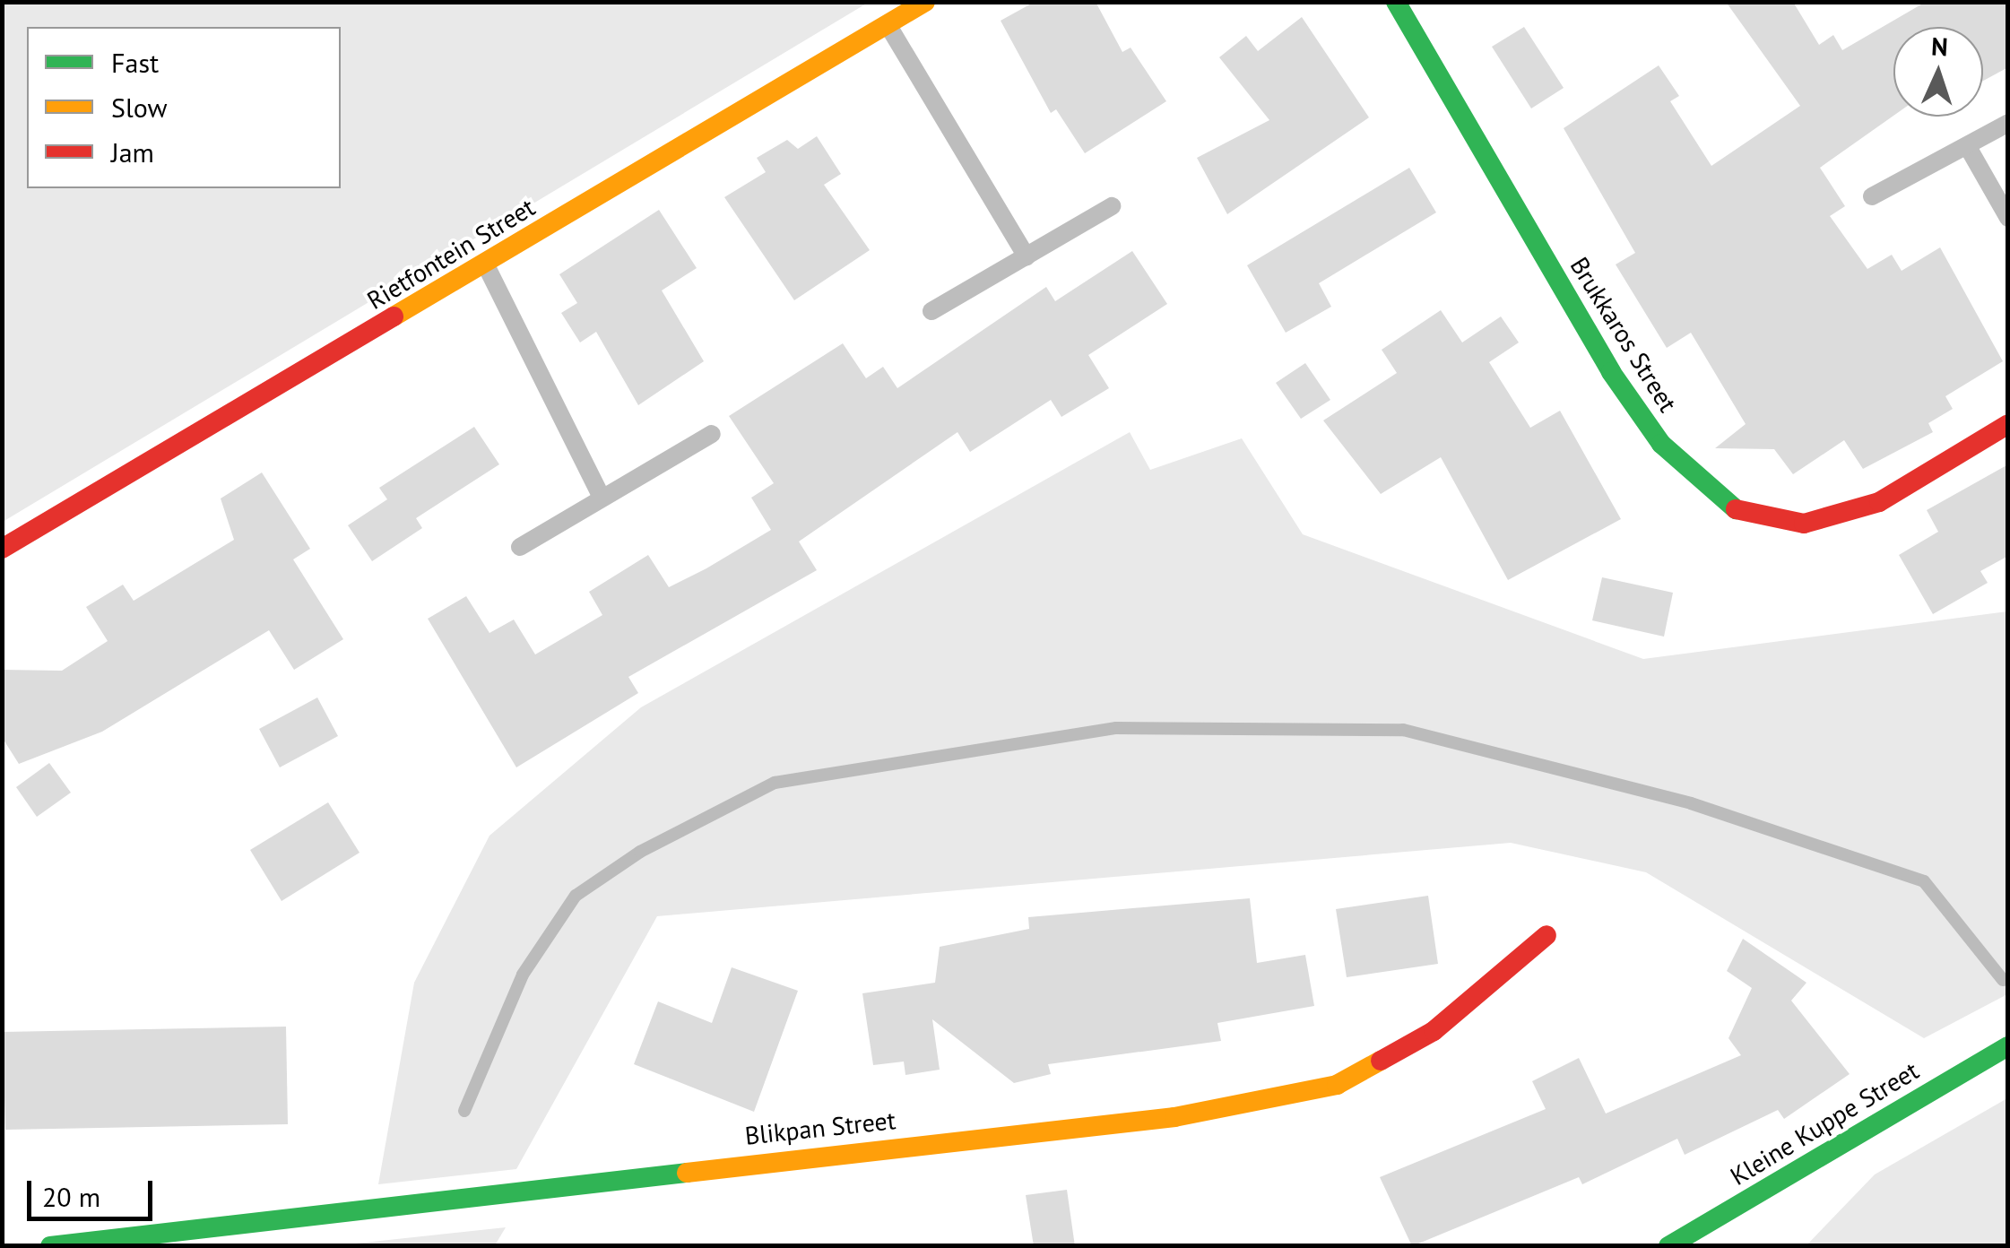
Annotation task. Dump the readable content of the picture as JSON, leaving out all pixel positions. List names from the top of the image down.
{
  "streets": {
    "street": [
      "Rietfontein Street",
      "Brukkaros Street",
      "Kleine Kuppe Street",
      "Blikpan Street"
    ]
  },
  "legend": ["Fast", "Slow", "Jam"],
  "scale_bar": "20 m",
  "north": "top"
}
